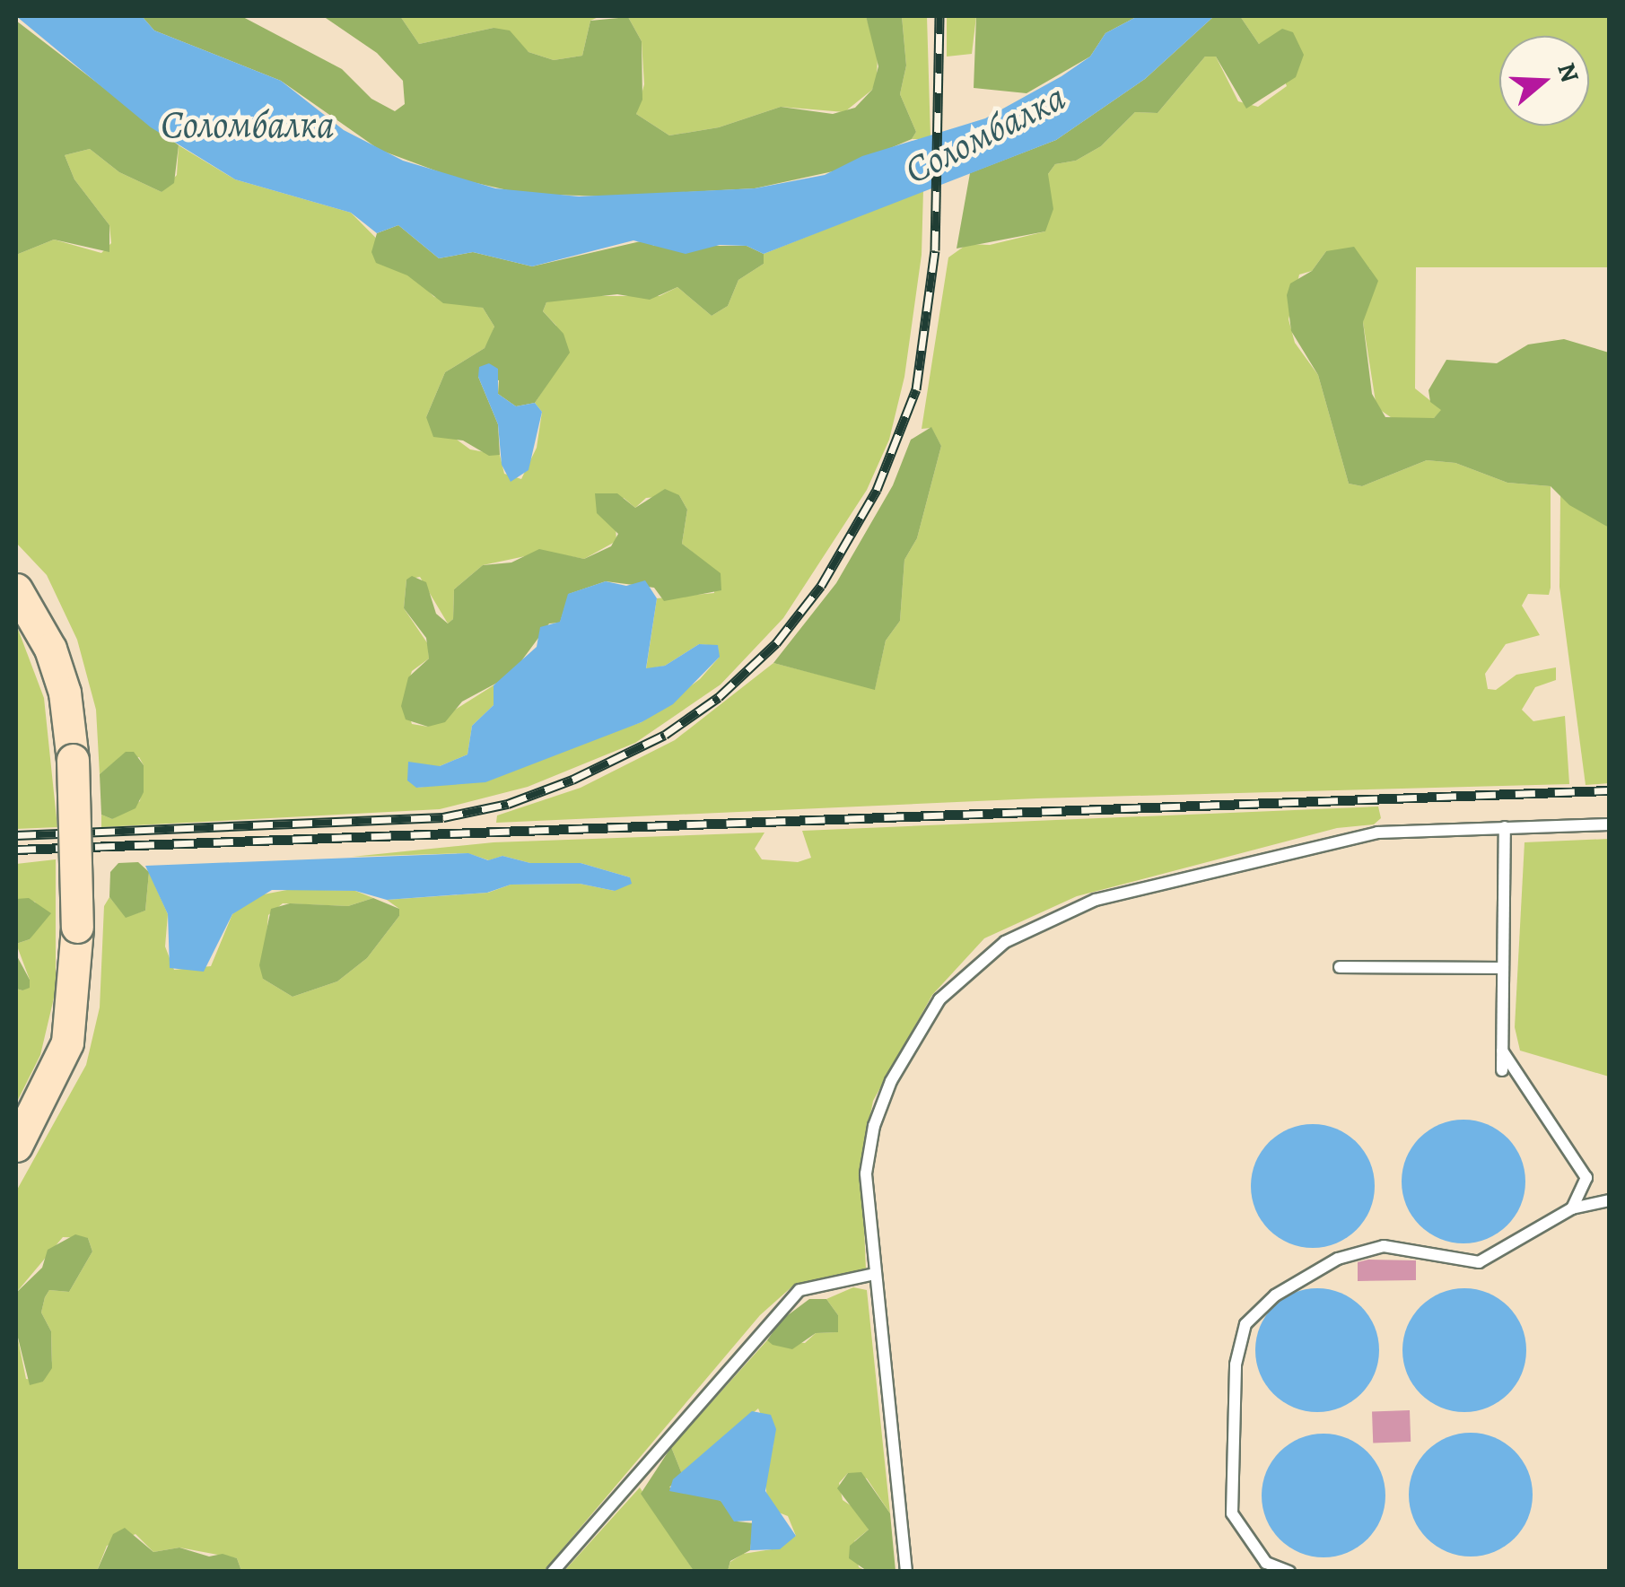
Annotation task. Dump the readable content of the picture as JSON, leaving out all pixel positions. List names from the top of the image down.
{
  "water": ["Соломбалка"],
  "north": "right"
}
